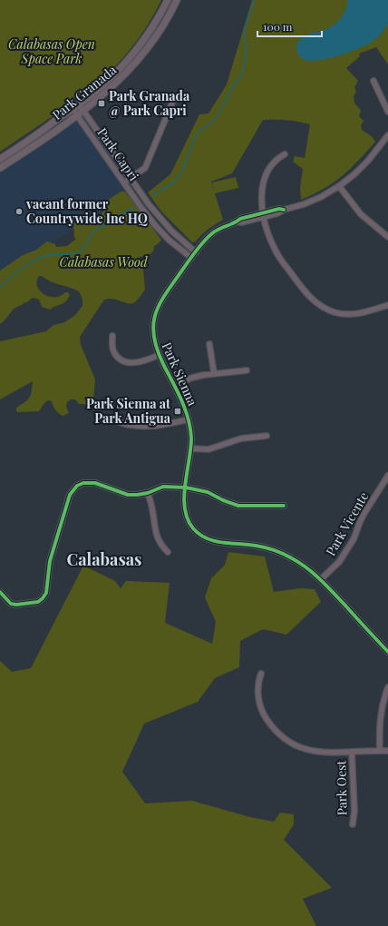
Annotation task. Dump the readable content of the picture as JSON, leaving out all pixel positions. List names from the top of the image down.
{
  "streets": {
    "street": [
      "Park Granada",
      "Park Capri",
      "Park Sienna",
      "Park Vicente",
      "Park Oest"
    ]
  },
  "crossings": [
    ["Park Granada", "Park Capri"],
    ["Park Capri", "Park Sienna"],
    ["Park Sienna", "Park Vicente"]
  ],
  "districts": ["Calabasas"],
  "parks": ["Calabasas Open Space Park", "Calabasas Wood"],
  "places": {
    "transit": ["Park Granada @ Park Capri", "Park Sienna at Park Antigua"],
    "other": ["vacant former Countrywide Inc HQ"]
  },
  "scale_bar": "100 m"
}
